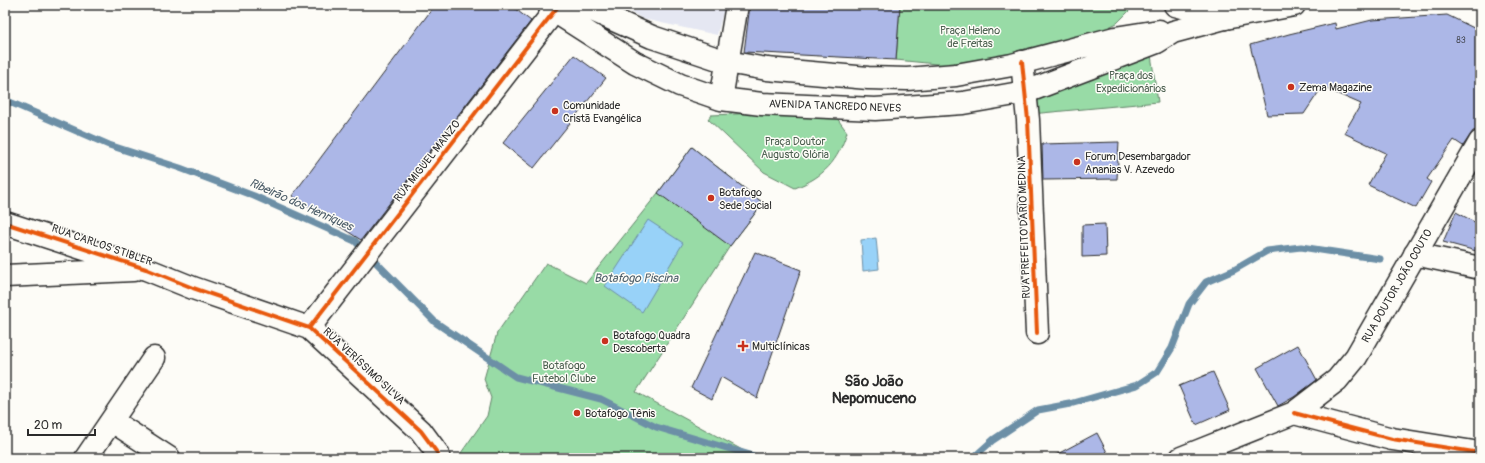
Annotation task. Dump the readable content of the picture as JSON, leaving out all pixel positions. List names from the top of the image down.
{
  "streets": {
    "main road": [
      "AVENIDA TANCREDO NEVES",
      "RUA MIGUEL MANZO",
      "RUA PREFEITO DARIO MEDINA",
      "RUA CARLOS STIBLER",
      "RUA DOUTOR JOÃO COUTO",
      "RUA VERÍSSIMO SILVA"
    ]
  },
  "crossings": [
    ["AVENIDA TANCREDO NEVES", "RUA MIGUEL MANZO"],
    ["AVENIDA TANCREDO NEVES", "RUA PREFEITO DARIO MEDINA"],
    ["RUA MIGUEL MANZO", "RUA VERÍSSIMO SILVA"],
    ["RUA CARLOS STIBLER", "RUA VERÍSSIMO SILVA"]
  ],
  "districts": ["São João Nepomuceno"],
  "water": ["Ribeirão dos Henriques", "Botafogo Piscina"],
  "parks": [
    "Praça Heleno de Freitas",
    "Praça dos Expedicionários",
    "Praça Doutor Augusto Glória",
    "Botafogo Futebol Clube"
  ],
  "places": {
    "other": [
      "Zema Magazine",
      "Comunidade Cristã Evangélica",
      "Forum Desembargador Ananias V. Azevedo",
      "Botafogo Sede Social",
      "Botafogo Quadra Descoberta",
      "Botafogo Tênis"
    ],
    "health": ["Multiclínicas"]
  },
  "house_numbers": ["83"],
  "scale_bar": "20 m"
}
